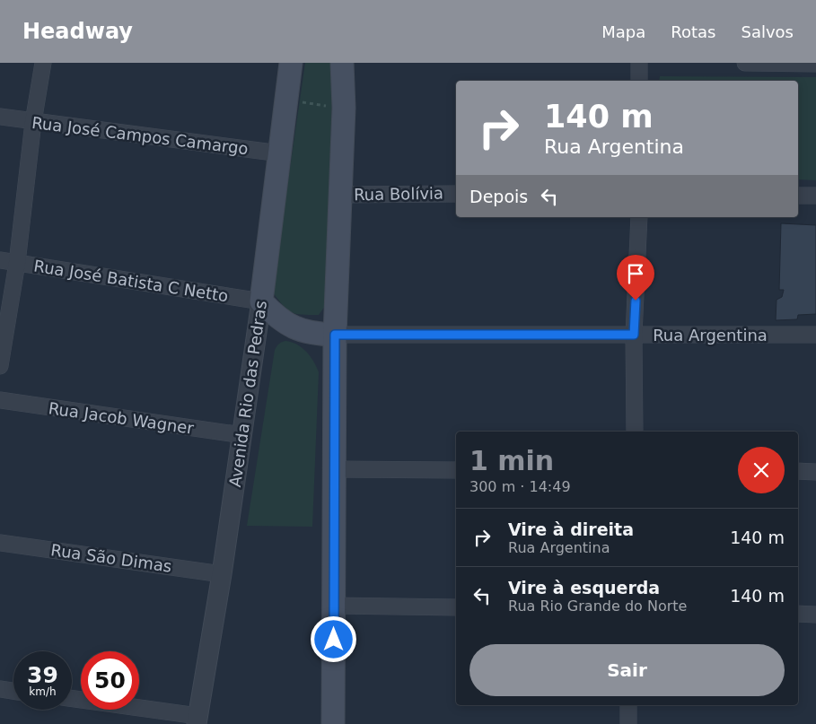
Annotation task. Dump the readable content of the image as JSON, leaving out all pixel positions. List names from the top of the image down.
{
  "streets": {
    "main road": ["Avenida Rio das Pedras"],
    "street": [
      "Rua José Campos Camargo",
      "Rua Bolívia",
      "Rua José Batista C Netto",
      "Rua Argentina",
      "Rua Jacob Wagner",
      "Rua São Dimas"
    ]
  },
  "crossings": [
    ["Rua José Campos Camargo", "Avenida Rio das Pedras"],
    ["Rua José Batista C Netto", "Avenida Rio das Pedras"],
    ["Avenida Rio das Pedras", "Rua Jacob Wagner"],
    ["Avenida Rio das Pedras", "Rua São Dimas"]
  ],
  "page": {
    "header": "Headway",
    "nav": ["Mapa", "Rotas", "Salvos"],
    "turn": ["140 m", "Rua Argentina"],
    "then": "Depois",
    "heading": ["1 min", "300 m · 14:49"],
    "list": [
      {
        "name": "Vire à direita",
        "note": "Rua Argentina",
        "value": "140 m"
      },
      {
        "name": "Vire à esquerda",
        "note": "Rua Rio Grande do Norte",
        "value": "140 m"
      }
    ],
    "buttons": "Sair",
    "speed": "39 km/h",
    "limit": "50"
  }
}
